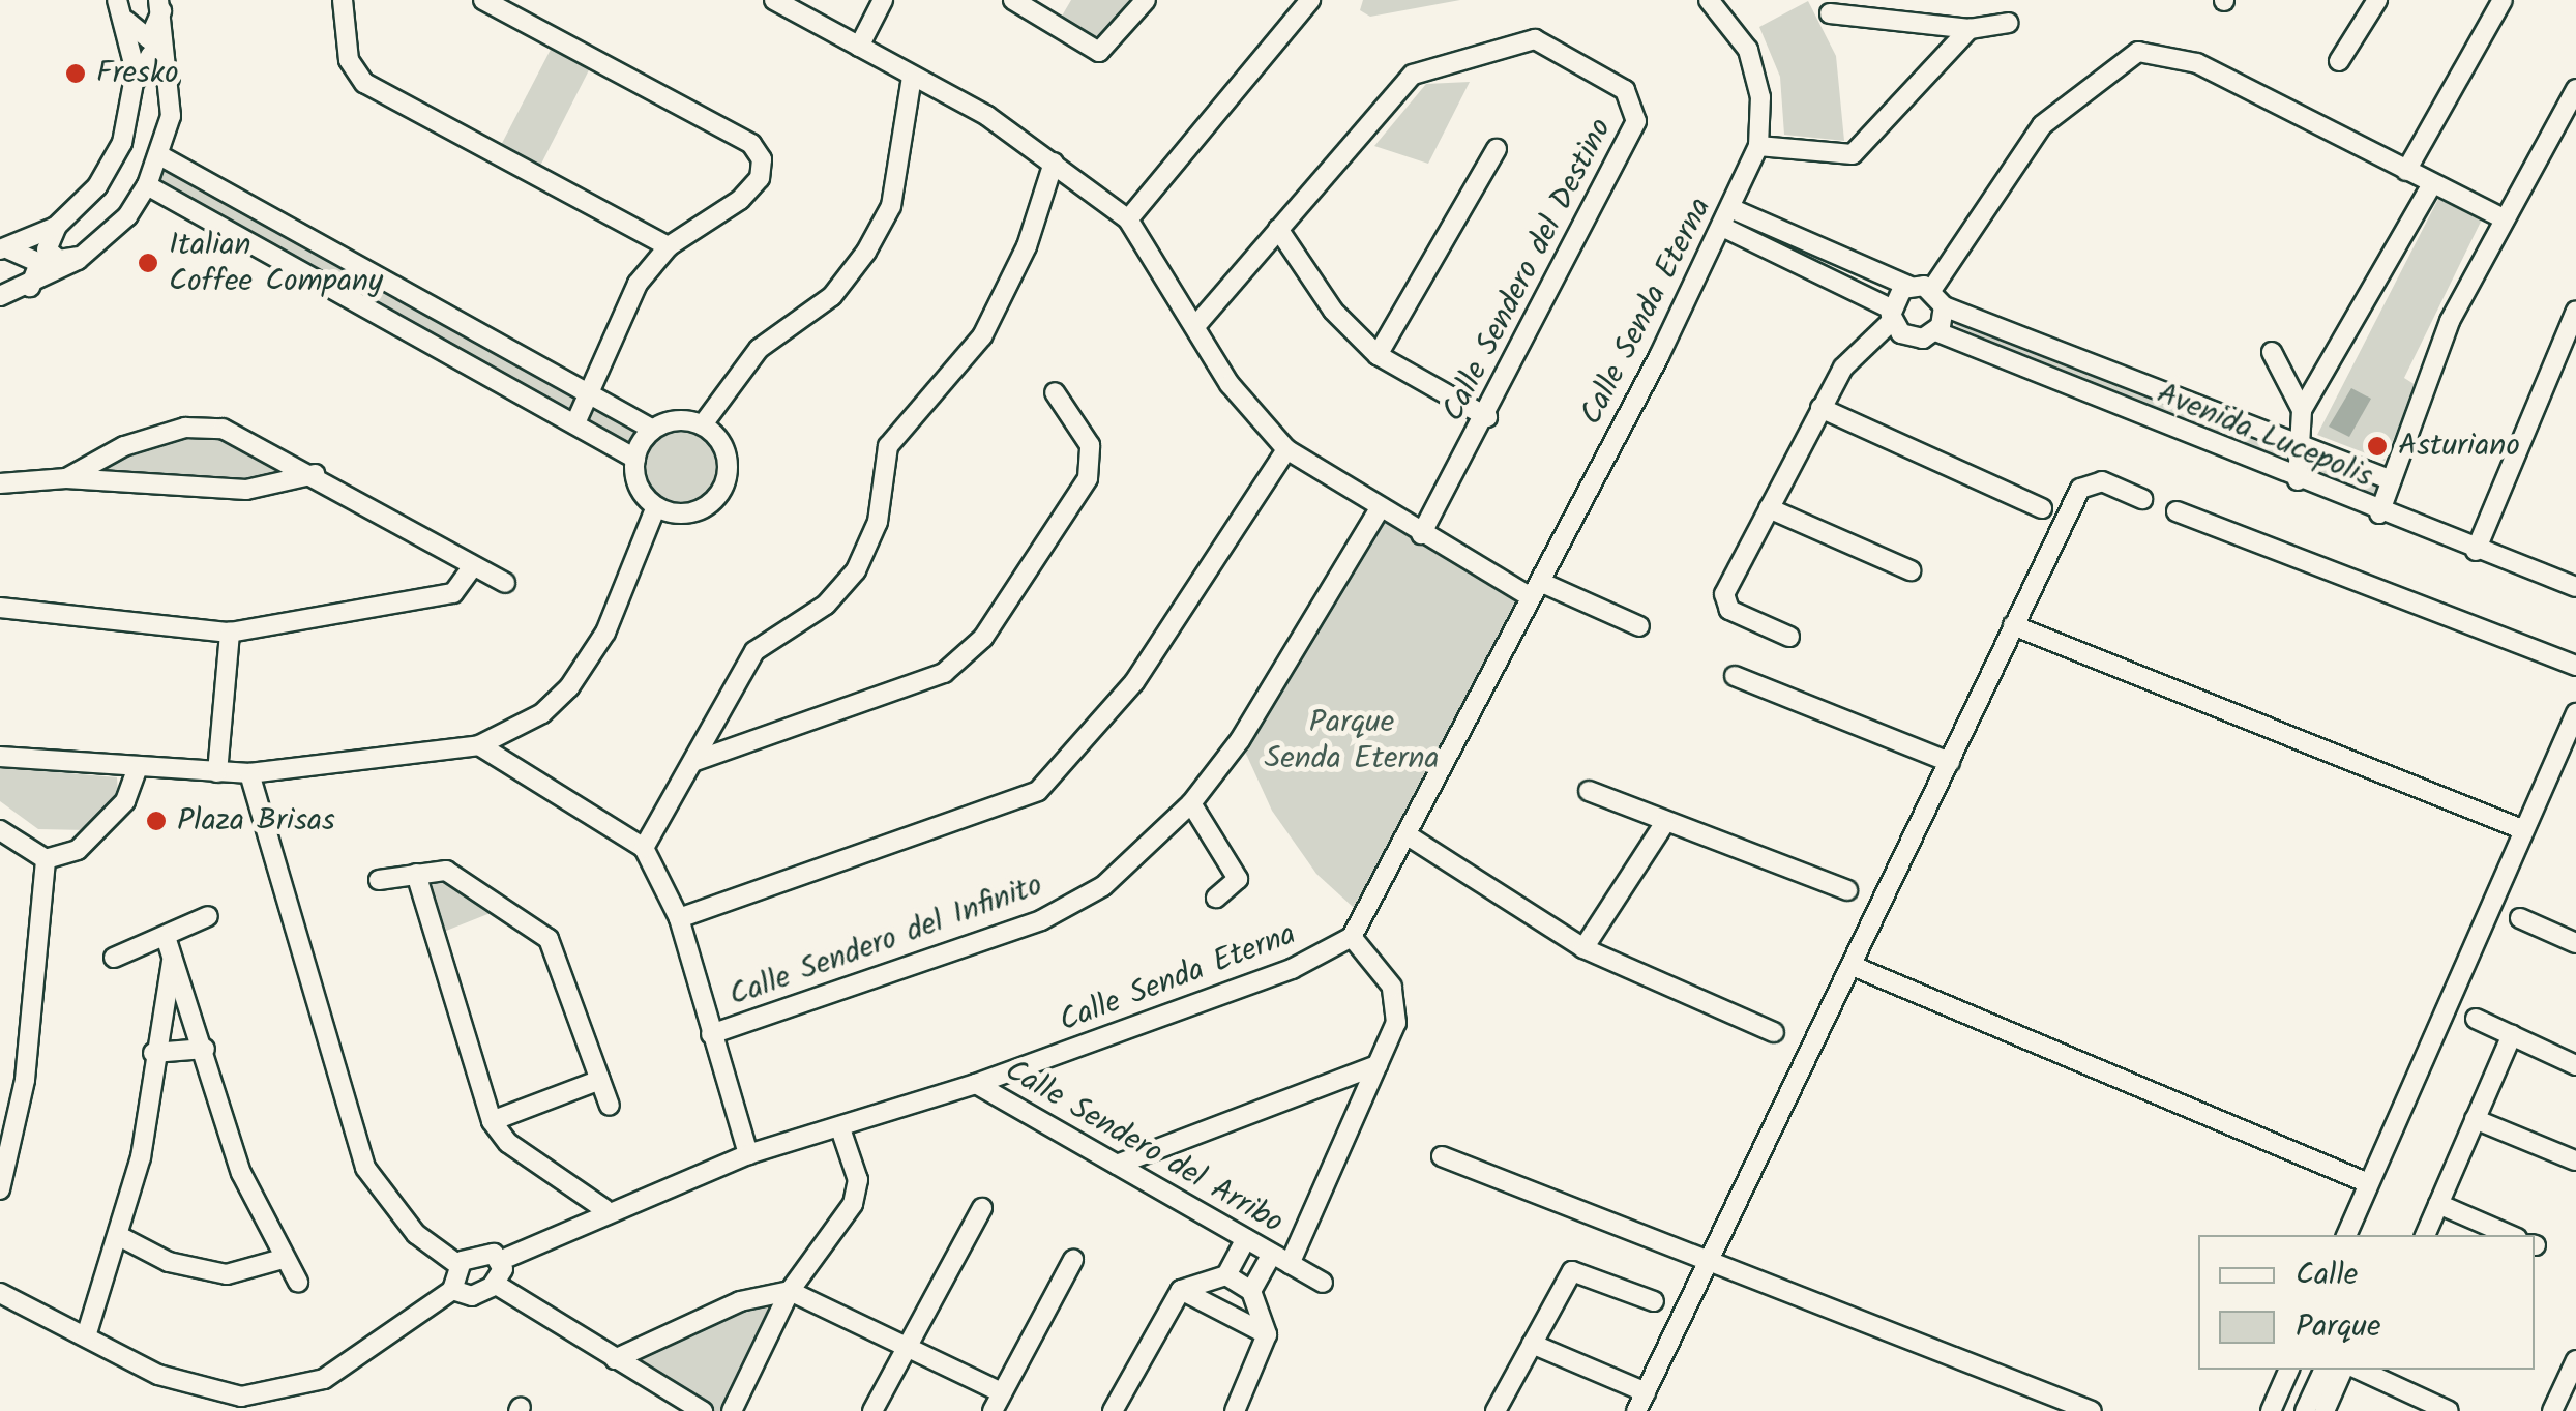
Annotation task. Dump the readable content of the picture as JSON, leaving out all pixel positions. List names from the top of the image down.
{
  "streets": {
    "street": [
      "Calle Sendero del Destino",
      "Calle Senda Eterna",
      "Avenida Lucepolis",
      "Calle Sendero del Infinito",
      "Calle Sendero del Arribo"
    ]
  },
  "crossings": [
    ["Calle Senda Eterna", "Avenida Lucepolis"],
    ["Calle Senda Eterna", "Calle Sendero del Arribo"]
  ],
  "parks": ["Parque Senda Eterna"],
  "places": [
    "Fresko",
    "Italian Coffee Company",
    "Asturiano",
    "Plaza Brisas"
  ],
  "legend": ["Calle", "Parque"]
}
